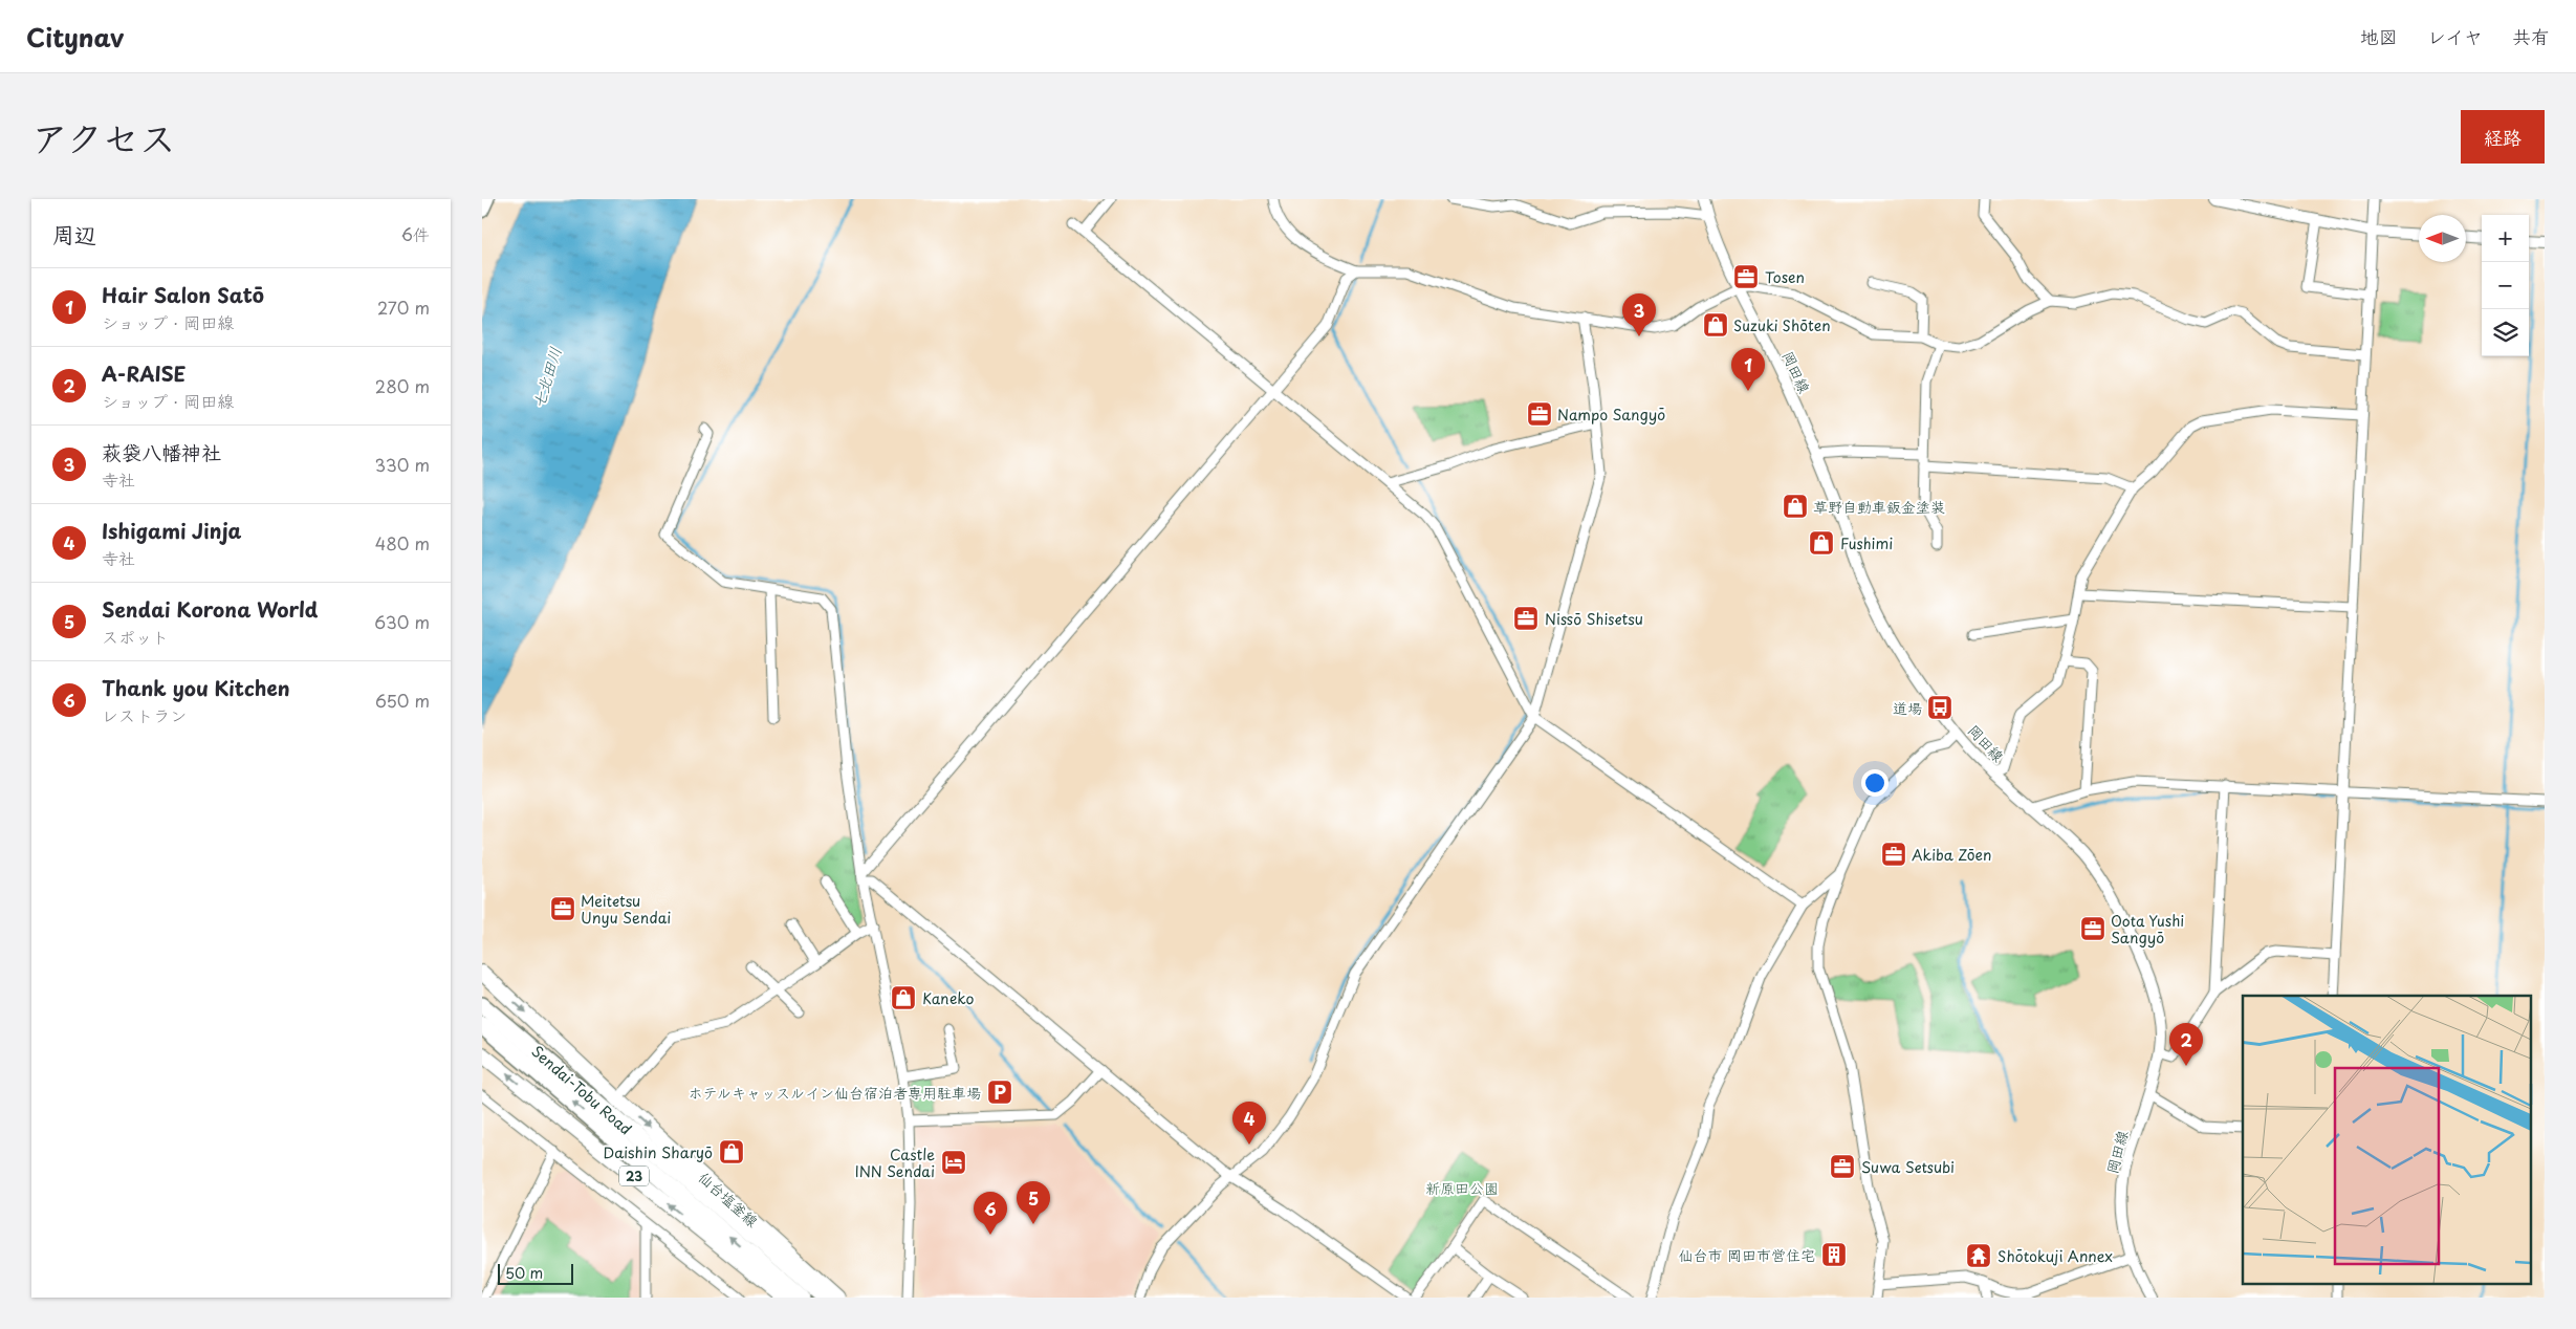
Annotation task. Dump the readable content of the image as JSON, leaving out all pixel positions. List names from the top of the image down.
{
  "streets": {
    "highway": ["Sendai-Tobu Road"],
    "main road": ["23", "仙台塩釜線"],
    "street": ["岡田線"]
  },
  "water": ["七北田川"],
  "parks": ["新原田公園"],
  "places": {
    "office": [
      "Tosen",
      "Nampo Sangyō",
      "Nissō Shisetsu",
      "Akiba Zōen",
      "Meitetsu Unyu Sendai",
      "Oota Yushi Sangyō",
      "Suwa Setsubi"
    ],
    "shop": [
      "Suzuki Shōten",
      "草野自動車鈑金塗装",
      "Fushimi",
      "Kaneko",
      "Daishin Sharyō"
    ],
    "bus stop": ["道場"],
    "parking": ["ホテルキャッスルイン仙台宿泊者専用駐車場"],
    "hotel": ["Castle INN Sendai"],
    "building": ["仙台市 岡田市営住宅"],
    "temple": ["Shōtokuji Annex"]
  },
  "scale_bar": "50 m",
  "north": "left",
  "page": {
    "header": "Citynav",
    "nav": ["地図", "レイヤ", "共有"],
    "title": "アクセス",
    "buttons": "経路",
    "heading": ["周辺", "6件"],
    "map_buttons": ["+", "−"],
    "list": [
      {
        "mark": "1",
        "name": "Hair Salon Satō",
        "note": "ショップ · 岡田線",
        "value": "270 m"
      },
      {
        "mark": "2",
        "name": "A-RAISE",
        "note": "ショップ · 岡田線",
        "value": "280 m"
      },
      {
        "mark": "3",
        "name": "萩袋八幡神社",
        "note": "寺社",
        "value": "330 m"
      },
      {
        "mark": "4",
        "name": "Ishigami Jinja",
        "note": "寺社",
        "value": "480 m"
      },
      {
        "mark": "5",
        "name": "Sendai Korona World",
        "note": "スポット",
        "value": "630 m"
      },
      {
        "mark": "6",
        "name": "Thank you Kitchen",
        "note": "レストラン",
        "value": "650 m"
      }
    ],
    "pins": [
      "3",
      "1",
      "2",
      "4",
      "5",
      "6"
    ],
    "scale": "50 m"
  }
}
